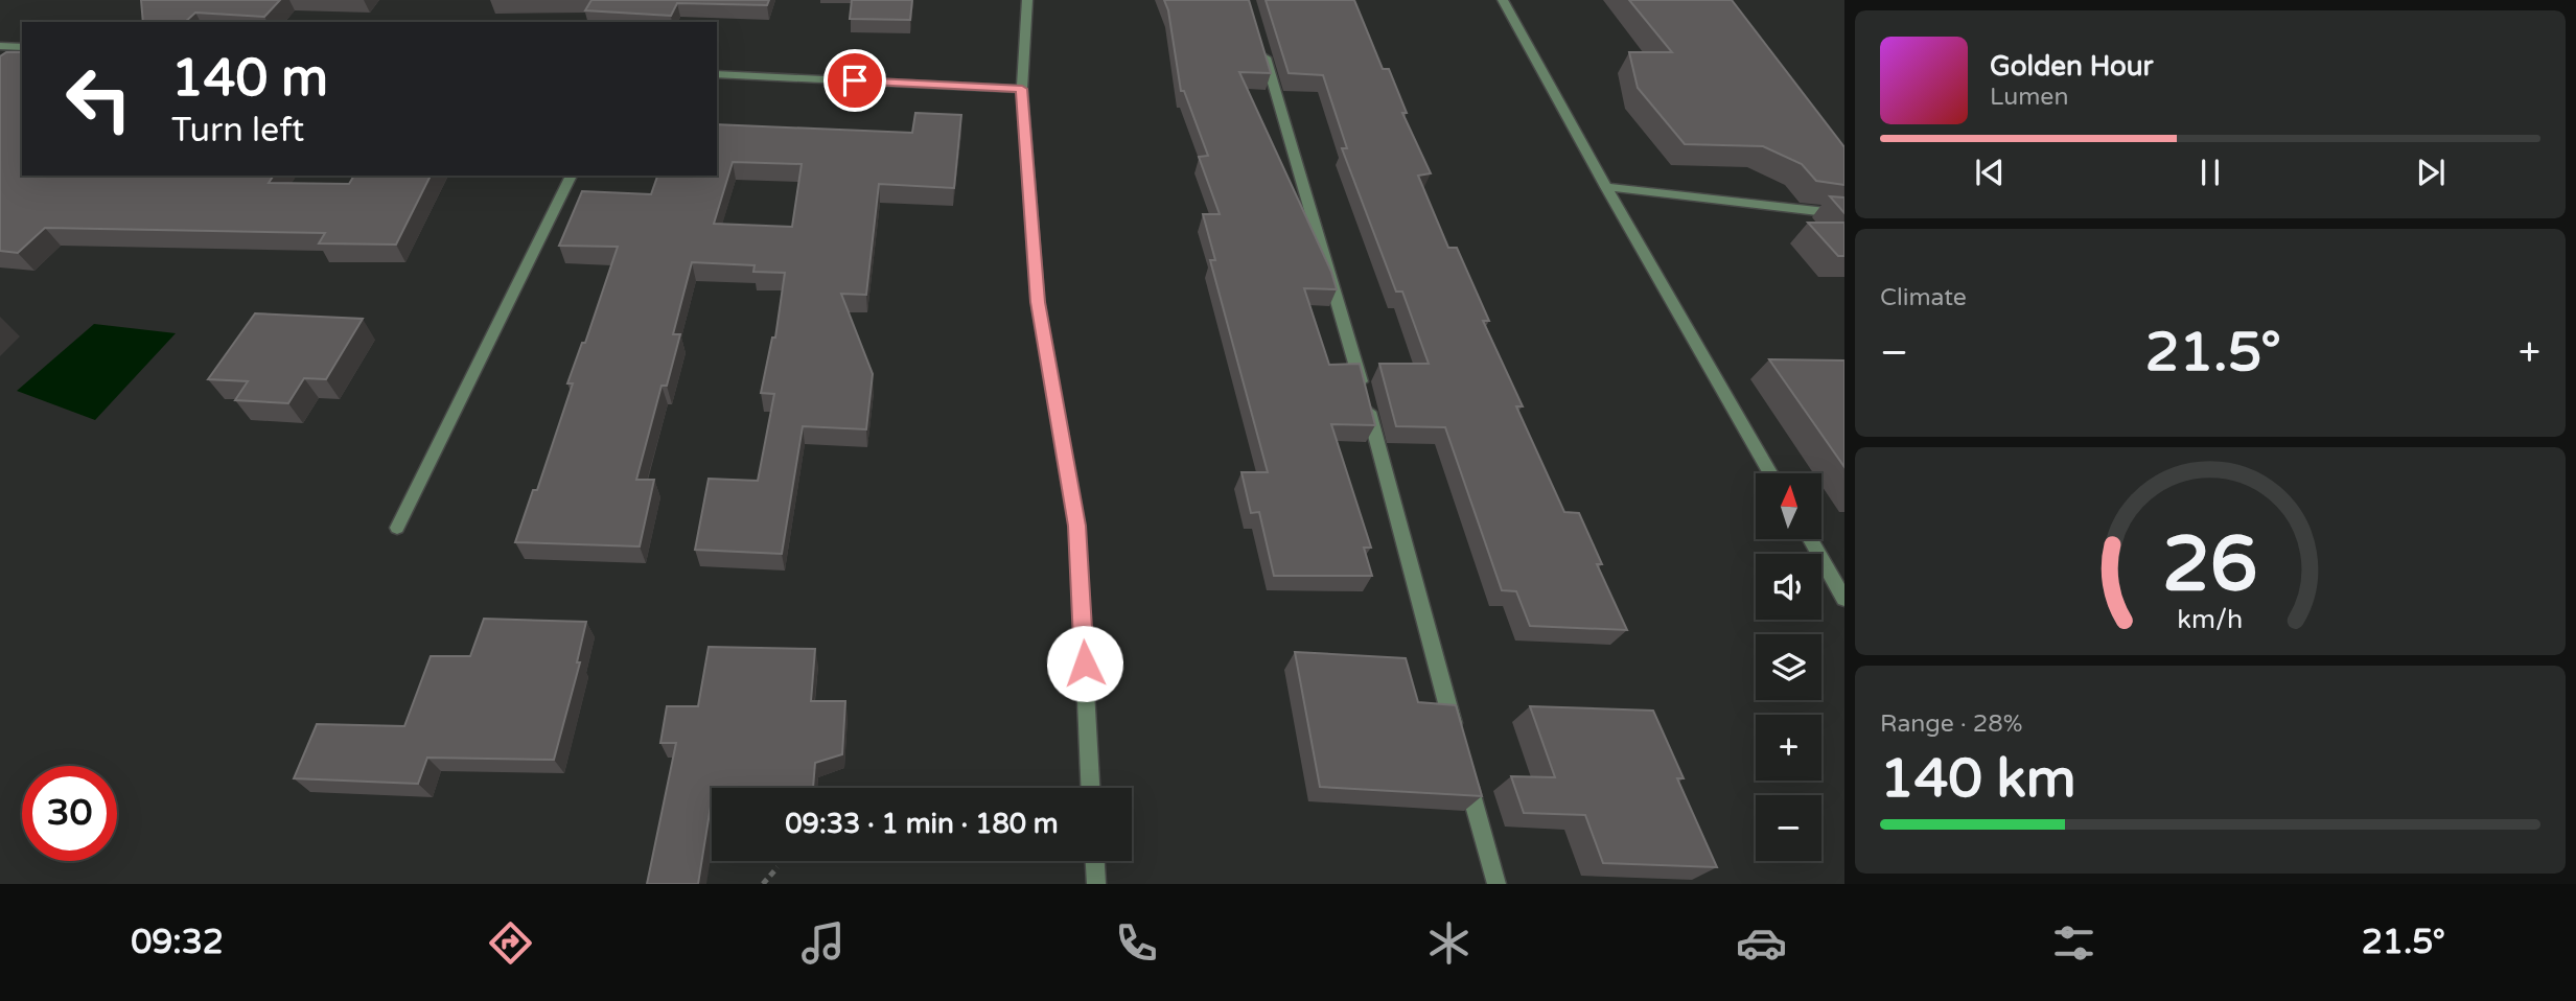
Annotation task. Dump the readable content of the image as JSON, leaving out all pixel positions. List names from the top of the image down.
{
  "north": "top",
  "page": {
    "turn": ["140 m", "Turn left"],
    "song": ["Golden Hour", "Lumen"],
    "tile": [
      "Climate",
      ["Range · 28%", "140 km"]
    ],
    "heat": ["−", "21.5°", "+"],
    "map_buttons": ["+", "−"],
    "limit": "30",
    "trip": "09:33 · 1 min · 180 m",
    "tabs": ["09:32", "21.5°"],
    "gauge": ["26", "km/h"]
  }
}
